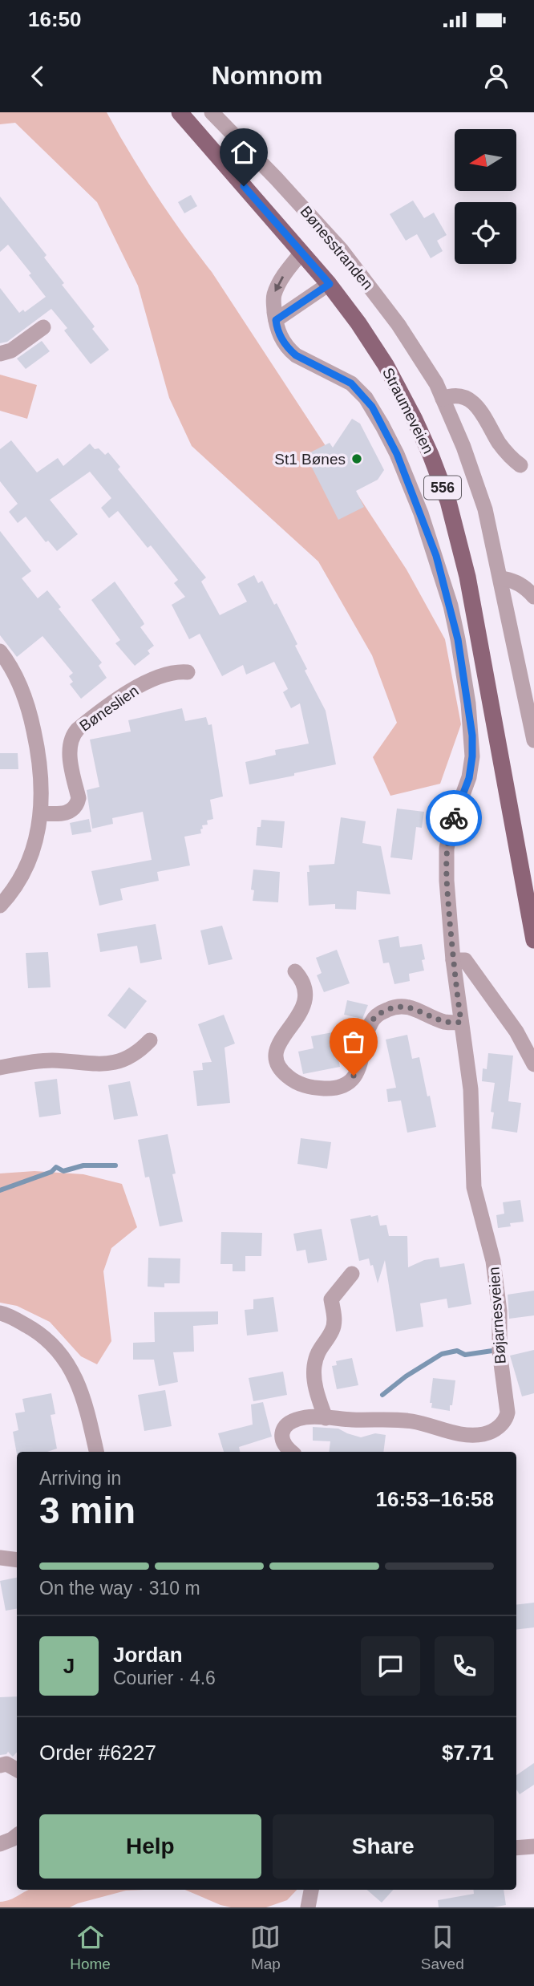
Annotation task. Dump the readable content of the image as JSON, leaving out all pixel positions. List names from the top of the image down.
{
  "streets": {
    "main road": ["Straumeveien", "556"],
    "street": ["Bønesstranden", "Bøneslien", "Bøjarnesveien"]
  },
  "crossings": [
    ["Straumeveien", "Bøjarnesveien"]
  ],
  "places": ["St1 Bønes"],
  "north": "left",
  "page": {
    "status": "16:50",
    "header": "Nomnom",
    "heading": ["3 min", "Arriving in", "16:53–16:58"],
    "panel": [
      "Jordan",
      "Courier · 4.6",
      "Order #6227",
      "$7.71"
    ],
    "bar": "On the way · 310 m",
    "round": "J",
    "buttons": ["Help", "Share"],
    "tabs": ["Home", "Map", "Saved"]
  }
}
